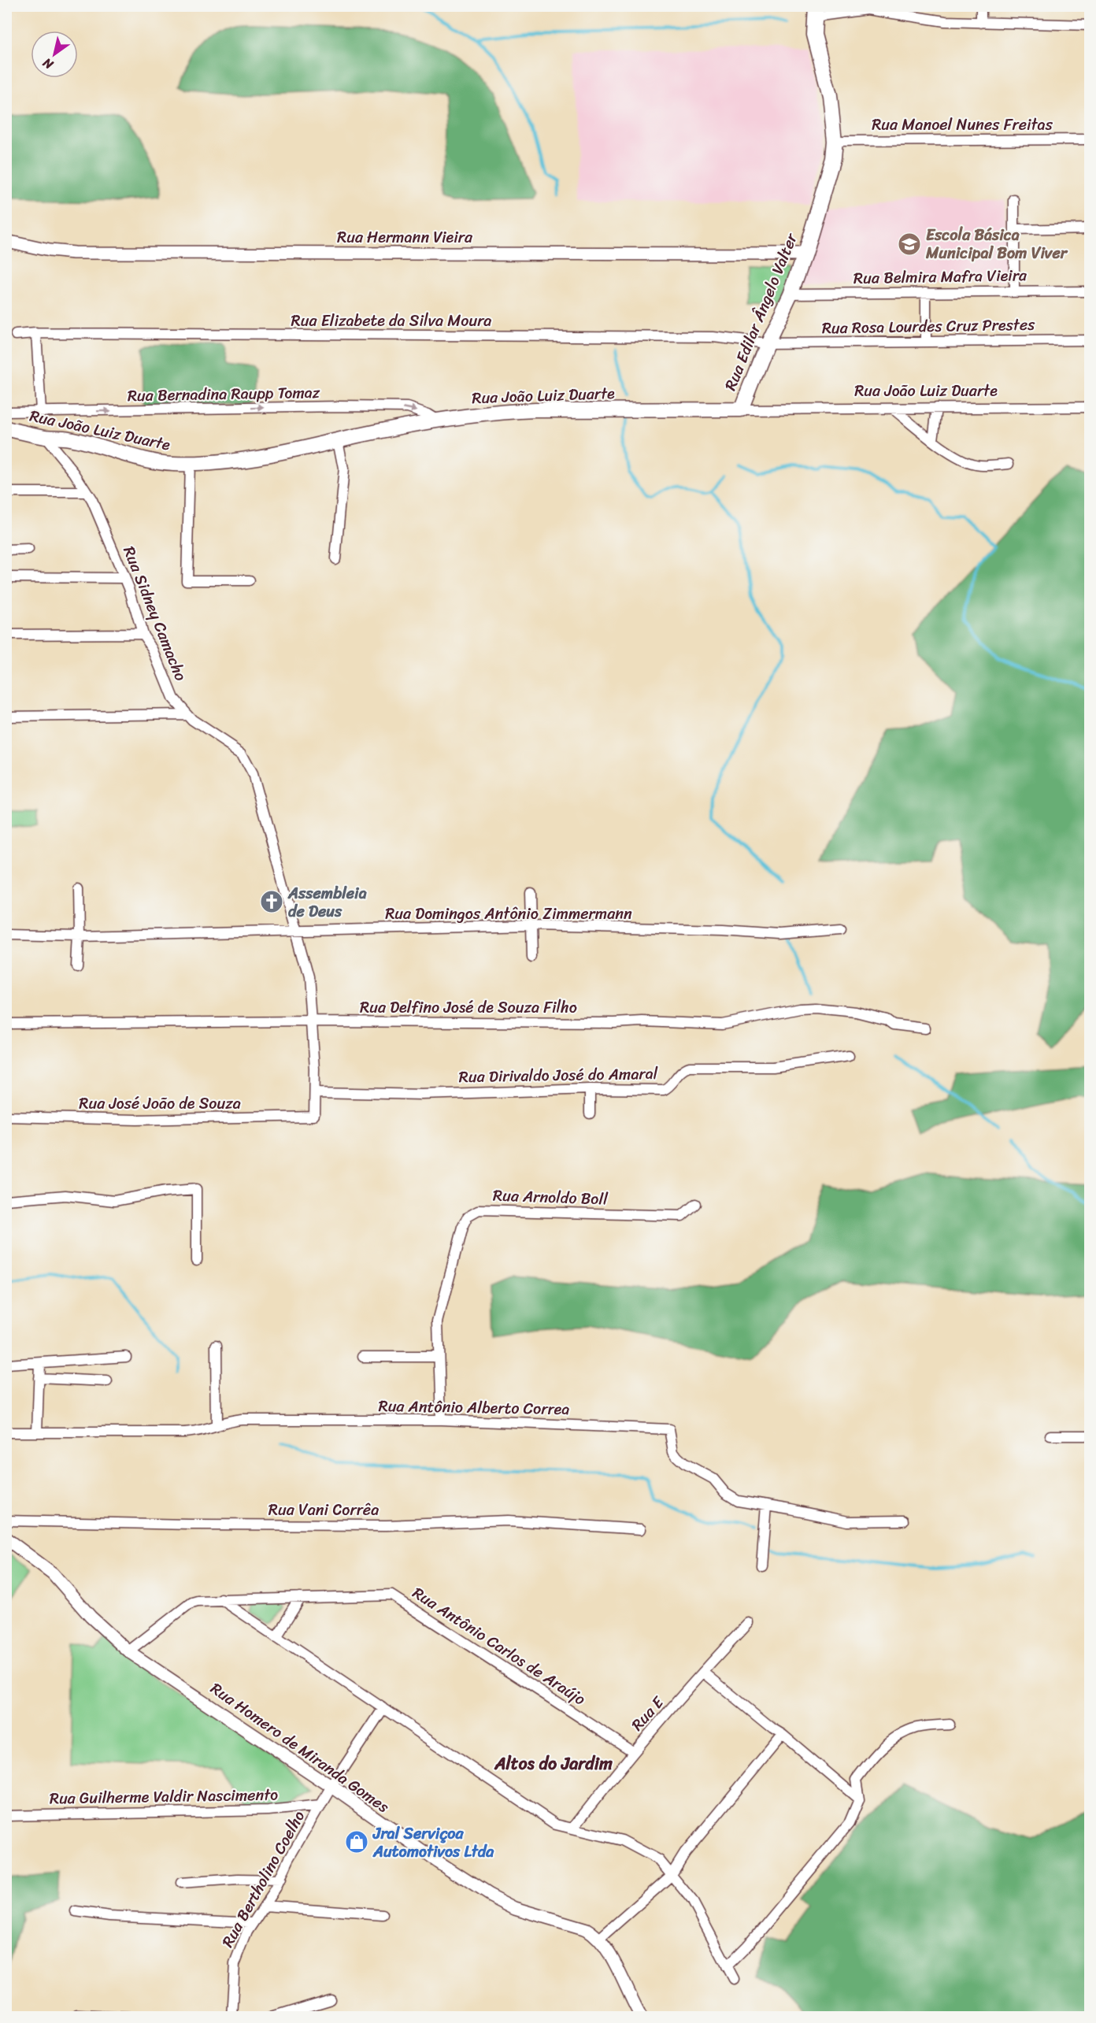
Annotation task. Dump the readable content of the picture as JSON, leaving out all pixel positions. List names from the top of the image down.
{
  "streets": {
    "main road": ["Rua Edilar Ângelo Valter", "Rua João Luiz Duarte"],
    "street": [
      "Rua Manoel Nunes Freitas",
      "Rua Hermann Vieira",
      "Rua Belmira Mafra Vieira",
      "Rua Elizabete da Silva Moura",
      "Rua Rosa Lourdes Cruz Prestes",
      "Rua Bernadina Raupp Tomaz",
      "Rua Sidney Camacho",
      "Rua Domingos Antônio Zimmermann",
      "Rua Delfino José de Souza Filho",
      "Rua Dirivaldo José do Amaral",
      "Rua José João de Souza",
      "Rua Arnoldo Boll",
      "Rua Antônio Alberto Correa",
      "Rua Vani Corrêa",
      "Rua Antônio Carlos de Araújo",
      "Rua E",
      "Rua Homero de Miranda Gomes",
      "Rua Guilherme Valdir Nascimento",
      "Rua Bertholino Coelho"
    ]
  },
  "crossings": [
    ["Rua Manoel Nunes Freitas", "Rua Edilar Ângelo Valter"],
    ["Rua Hermann Vieira", "Rua Edilar Ângelo Valter"],
    ["Rua Belmira Mafra Vieira", "Rua Edilar Ângelo Valter"],
    ["Rua Edilar Ângelo Valter", "Rua Elizabete da Silva Moura"],
    ["Rua Edilar Ângelo Valter", "Rua Rosa Lourdes Cruz Prestes"],
    ["Rua Edilar Ângelo Valter", "Rua João Luiz Duarte"],
    ["Rua Elizabete da Silva Moura", "Rua Rosa Lourdes Cruz Prestes"],
    ["Rua João Luiz Duarte", "Rua Bernadina Raupp Tomaz"],
    ["Rua João Luiz Duarte", "Rua Sidney Camacho"],
    ["Rua Sidney Camacho", "Rua Domingos Antônio Zimmermann"],
    ["Rua Sidney Camacho", "Rua Delfino José de Souza Filho"],
    ["Rua Sidney Camacho", "Rua Dirivaldo José do Amaral"],
    ["Rua Sidney Camacho", "Rua José João de Souza"],
    ["Rua Arnoldo Boll", "Rua Antônio Alberto Correa"],
    ["Rua Antônio Carlos de Araújo", "Rua E"],
    ["Rua Antônio Carlos de Araújo", "Rua Homero de Miranda Gomes"],
    ["Rua Homero de Miranda Gomes", "Rua Bertholino Coelho"],
    ["Rua Guilherme Valdir Nascimento", "Rua Bertholino Coelho"]
  ],
  "one_way": ["Rua Bernadina Raupp Tomaz"],
  "districts": ["Altos do Jardim"],
  "places": {
    "school or university": ["Escola Básica Municipal Bom Viver"],
    "church": ["Assembleia de Deus"],
    "shop": ["Jral Serviçoa Automotivos Ltda"]
  },
  "north": "bottom left"
}
